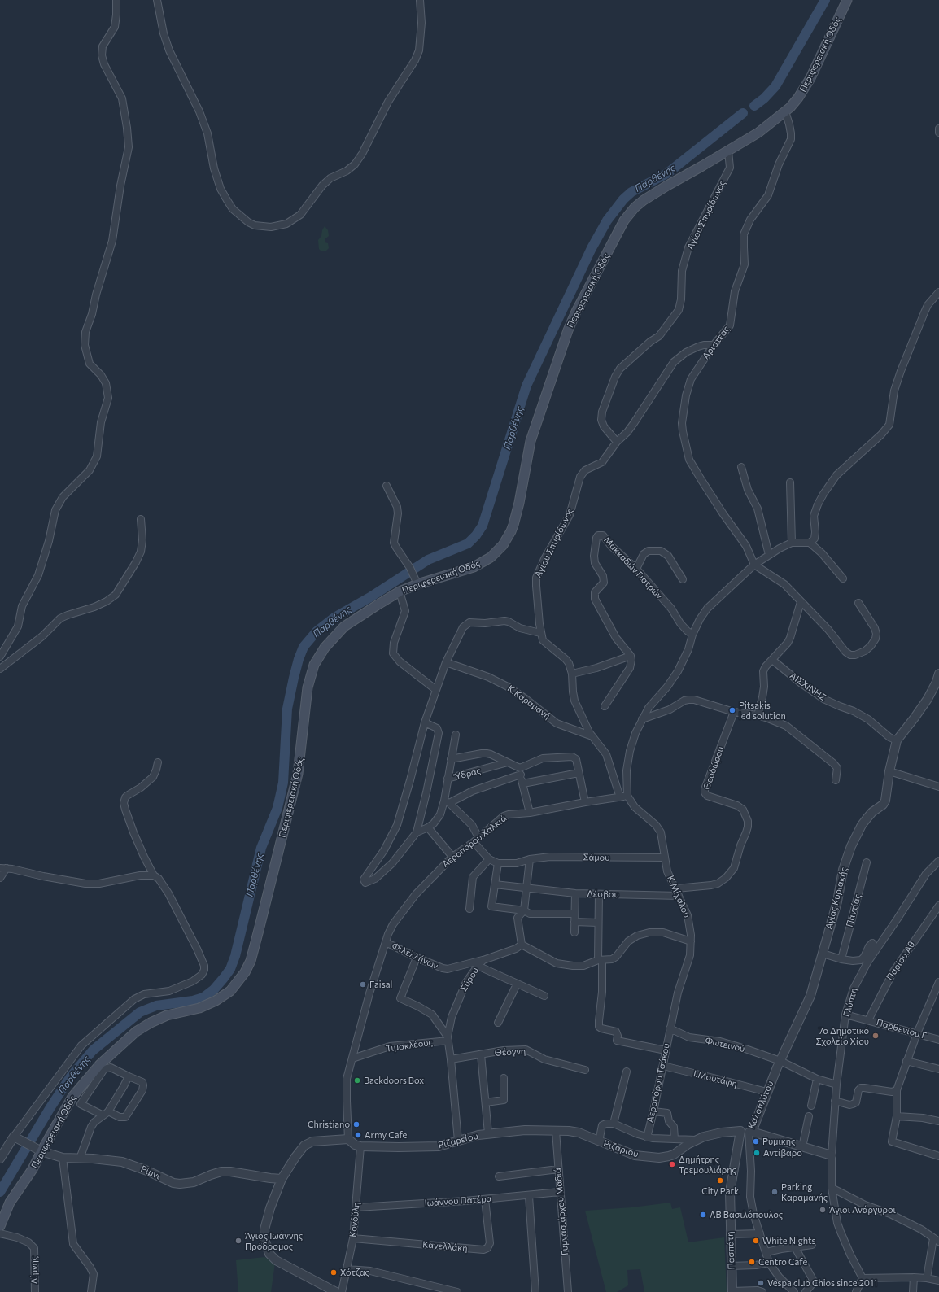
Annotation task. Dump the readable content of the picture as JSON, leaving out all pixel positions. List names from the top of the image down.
{
  "streets": {
    "main road": ["Περιφερειακή Οδός"],
    "street": [
      "Αγίου Σπυρίδωνος",
      "Αριστέας",
      "Μακκαδών Γιατρών",
      "ΑΙΣΧΙΝΗΣ",
      "Κ.Καραμανή",
      "Θεοδώρου",
      "Ύδρας",
      "Αεροπόρου Χαλκιά",
      "Σάμου",
      "Λέσβου",
      "Κ.Μίχαλου",
      "Αγίας Κυριακής",
      "Παντίας",
      "Φιλελλήνων",
      "Παρίου.Αθ",
      "Σύρου",
      "Γλύπτη",
      "Παρθενίου.Γ",
      "Φωτεινού",
      "Τιμοκλέους",
      "Θέογνη",
      "Ι.Μουτάφη",
      "Αεροπόρου Τσάκου",
      "Καλοπλύτου",
      "Ριζαρείου",
      "Ριζαριου",
      "Ρίμνι",
      "Ιωάννου Πατέρα",
      "Γυμνασιάρχου Μαδιά",
      "Κονδύλη",
      "Κανελλάκη",
      "Πασπάτη",
      "Λίμνης"
    ]
  },
  "crossings": [
    ["Περιφερειακή Οδός", "Αγίου Σπυρίδωνος"],
    ["Περιφερειακή Οδός", "Αριστέας"],
    ["Περιφερειακή Οδός", "Ρίμνι"],
    ["Αγίου Σπυρίδωνος", "Κ.Καραμανή"],
    ["Αγίου Σπυρίδωνος", "Αεροπόρου Χαλκιά"],
    ["ΑΙΣΧΙΝΗΣ", "Αγίας Κυριακής"],
    ["Θεοδώρου", "Κ.Μίχαλου"],
    ["Αεροπόρου Χαλκιά", "Κ.Μίχαλου"],
    ["Αεροπόρου Χαλκιά", "Φιλελλήνων"],
    ["Αεροπόρου Χαλκιά", "Τιμοκλέους"],
    ["Σάμου", "Κ.Μίχαλου"],
    ["Λέσβου", "Κ.Μίχαλου"],
    ["Κ.Μίχαλου", "Φωτεινού"],
    ["Κ.Μίχαλου", "Αεροπόρου Τσάκου"],
    ["Αγίας Κυριακής", "Φωτεινού"],
    ["Αγίας Κυριακής", "Καλοπλύτου"],
    ["Φιλελλήνων", "Σύρου"],
    ["Παρίου.Αθ", "Παρθενίου.Γ"],
    ["Σύρου", "Τιμοκλέους"],
    ["Γλύπτη", "Παρθενίου.Γ"],
    ["Γλύπτη", "Φωτεινού"],
    ["Φωτεινού", "Αεροπόρου Τσάκου"],
    ["Φωτεινού", "Καλοπλύτου"],
    ["Ι.Μουτάφη", "Αεροπόρου Τσάκου"],
    ["Ι.Μουτάφη", "Καλοπλύτου"],
    ["Καλοπλύτου", "Ριζαριου"],
    ["Καλοπλύτου", "Πασπάτη"],
    ["Ριζαρείου", "Ριζαριου"],
    ["Ριζαρείου", "Γυμνασιάρχου Μαδιά"],
    ["Ριζαρείου", "Κονδύλη"],
    ["Ριζαριου", "Γυμνασιάρχου Μαδιά"],
    ["Ριζαριου", "Πασπάτη"],
    ["Ιωάννου Πατέρα", "Γυμνασιάρχου Μαδιά"],
    ["Ιωάννου Πατέρα", "Κονδύλη"],
    ["Ιωάννου Πατέρα", "Κανελλάκη"],
    ["Κονδύλη", "Κανελλάκη"]
  ],
  "water": ["Παρθένης"],
  "places": [
    "Pitsakis led solution",
    "Faisal",
    "7ο Δημοτικό Σχολείο Χίου",
    "Backdoors Box",
    "Christiano",
    "Army Cafe",
    "Ρυμικης",
    "Αντίβαρο",
    "Δημήτρης Τρεμουλιάρης",
    "City Park",
    "Parking Καραμανής",
    "Άγιοι Ανάργυροι",
    "ΑΒ Βασιλόπουλος",
    "Άγιος Ιωάννης Πρόδρομος",
    "White Nights",
    "Centro Cafe",
    "Χότζας",
    "Vespa club Chios since 2011"
  ]
}
